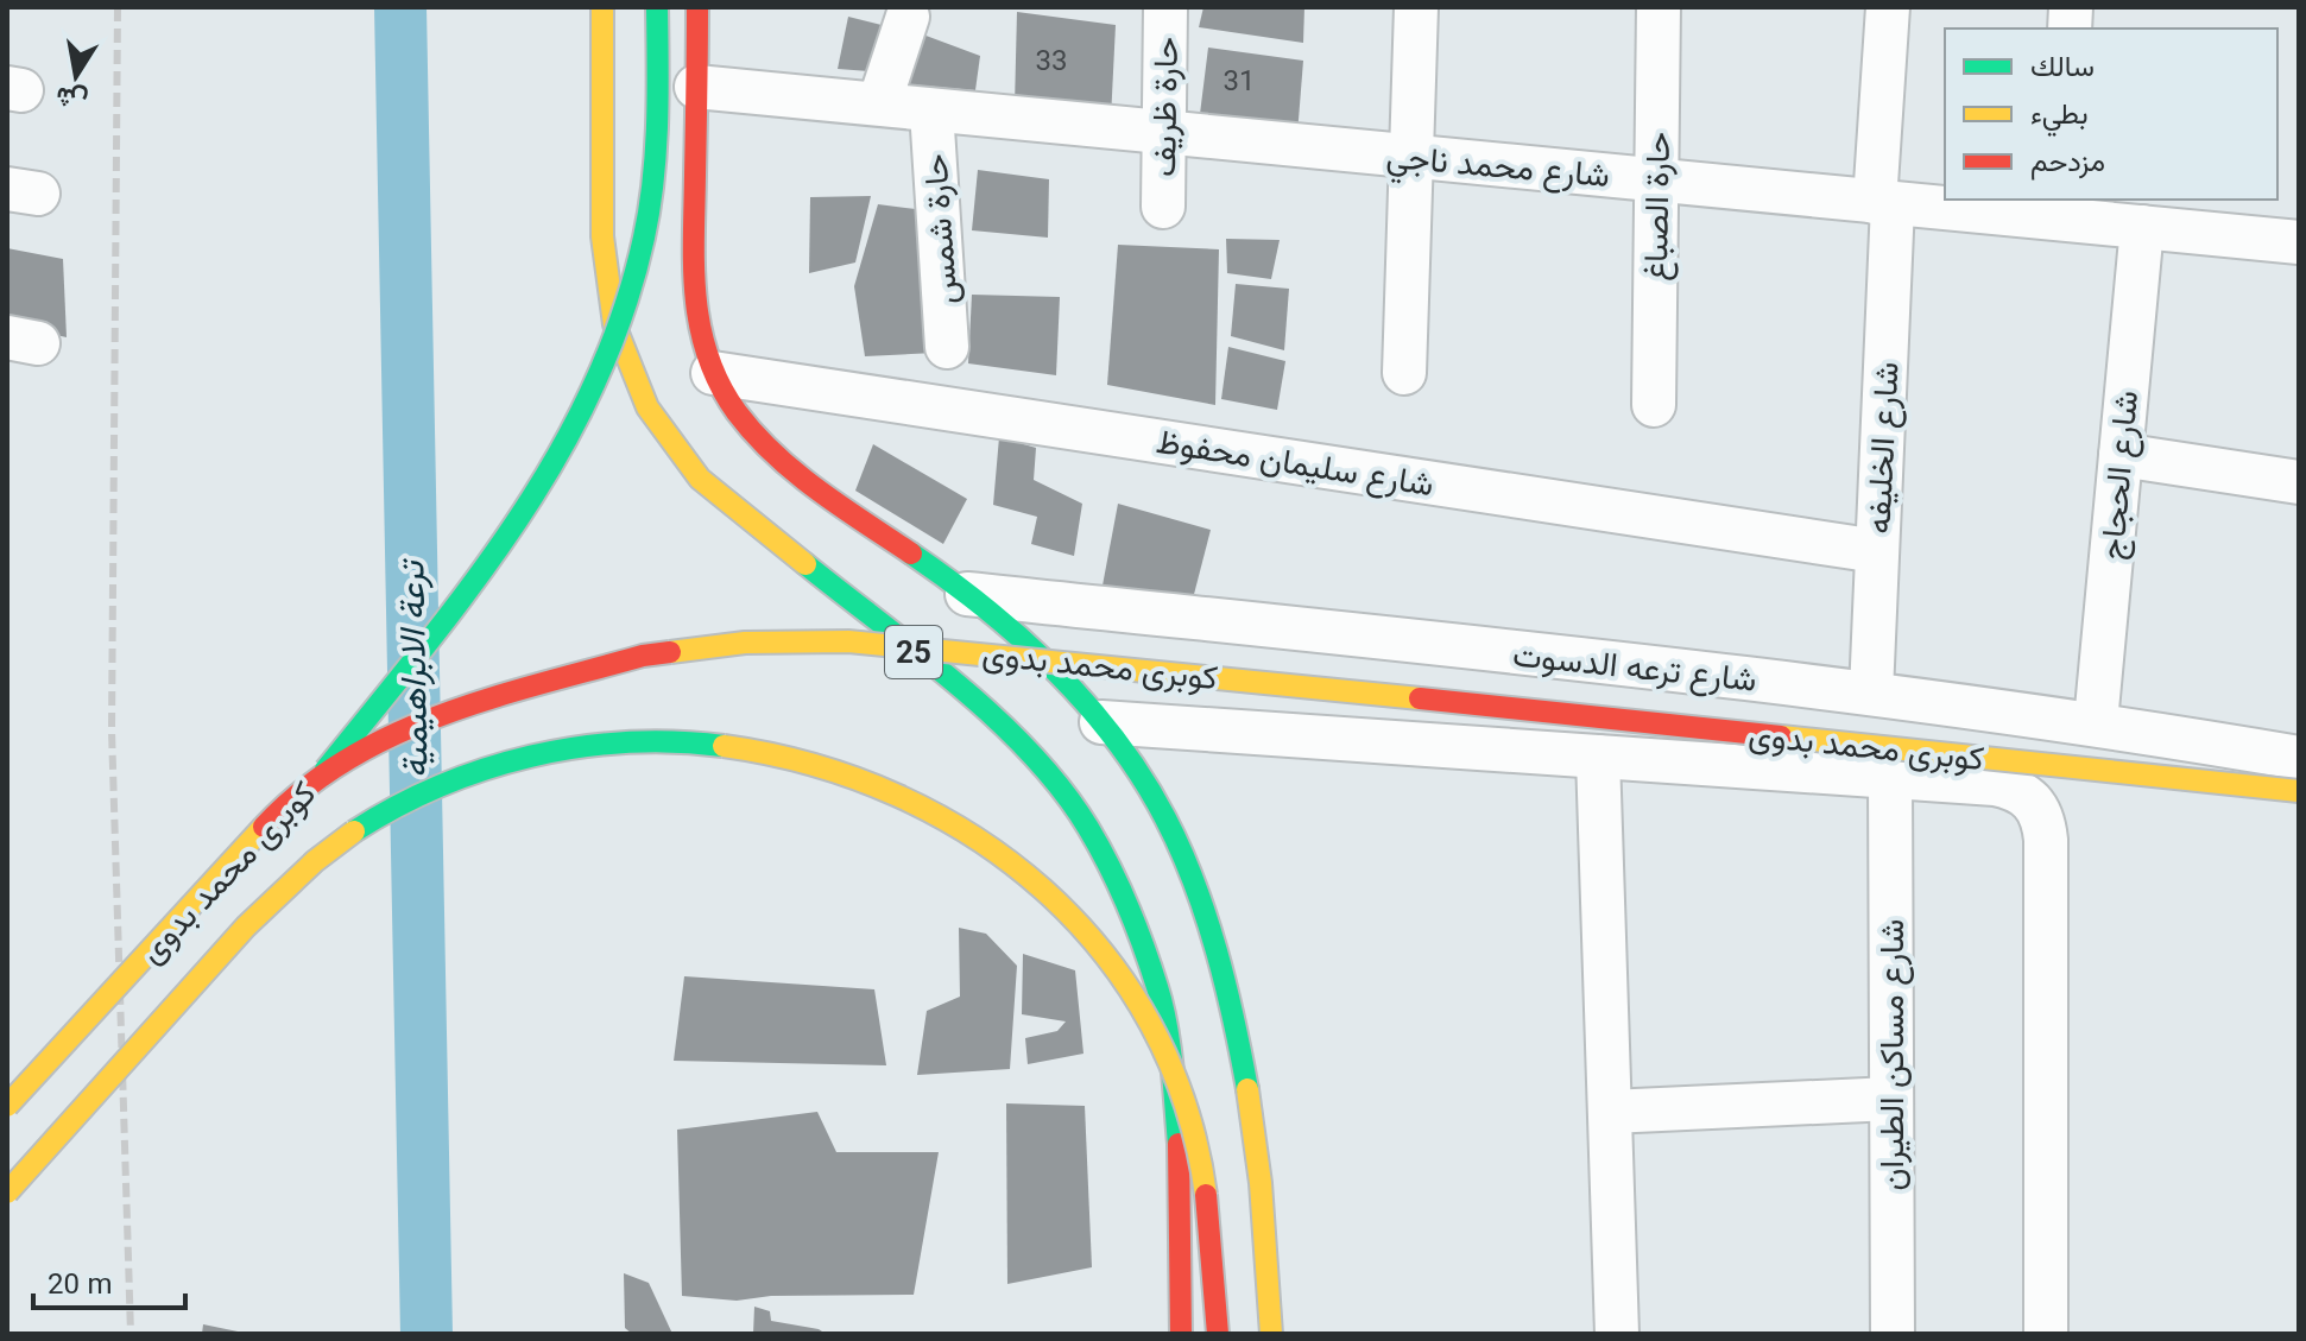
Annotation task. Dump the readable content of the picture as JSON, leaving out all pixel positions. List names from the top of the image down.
{
  "streets": {
    "main road": ["25", "كوبرى محمد بدوى"],
    "street": [
      "حارة ظريف",
      "شارع محمد ناجي",
      "حارة الصباغ",
      "حارة شمس",
      "شارع الخليفه",
      "شارع سليمان محفوظ",
      "شارع الحجاج",
      "شارع ترعه الدسوت",
      "شارع مساكن الطيران"
    ]
  },
  "crossings": [
    ["حارة ظريف", "شارع محمد ناجي"],
    ["شارع محمد ناجي", "حارة الصباغ"],
    ["شارع محمد ناجي", "حارة شمس"],
    ["شارع محمد ناجي", "شارع الخليفه"],
    ["شارع محمد ناجي", "شارع الحجاج"],
    ["شارع محمد ناجي", "25"],
    ["شارع الخليفه", "شارع سليمان محفوظ"],
    ["شارع الخليفه", "شارع ترعه الدسوت"],
    ["شارع سليمان محفوظ", "25"],
    ["شارع الحجاج", "شارع ترعه الدسوت"],
    ["25", "شارع ترعه الدسوت"]
  ],
  "water": ["ترعة الابراهيمية"],
  "house_numbers": ["33", "31"],
  "legend": ["سالك", "بطيء", "مزدحم"],
  "scale_bar": "20 m",
  "north": "bottom"
}
